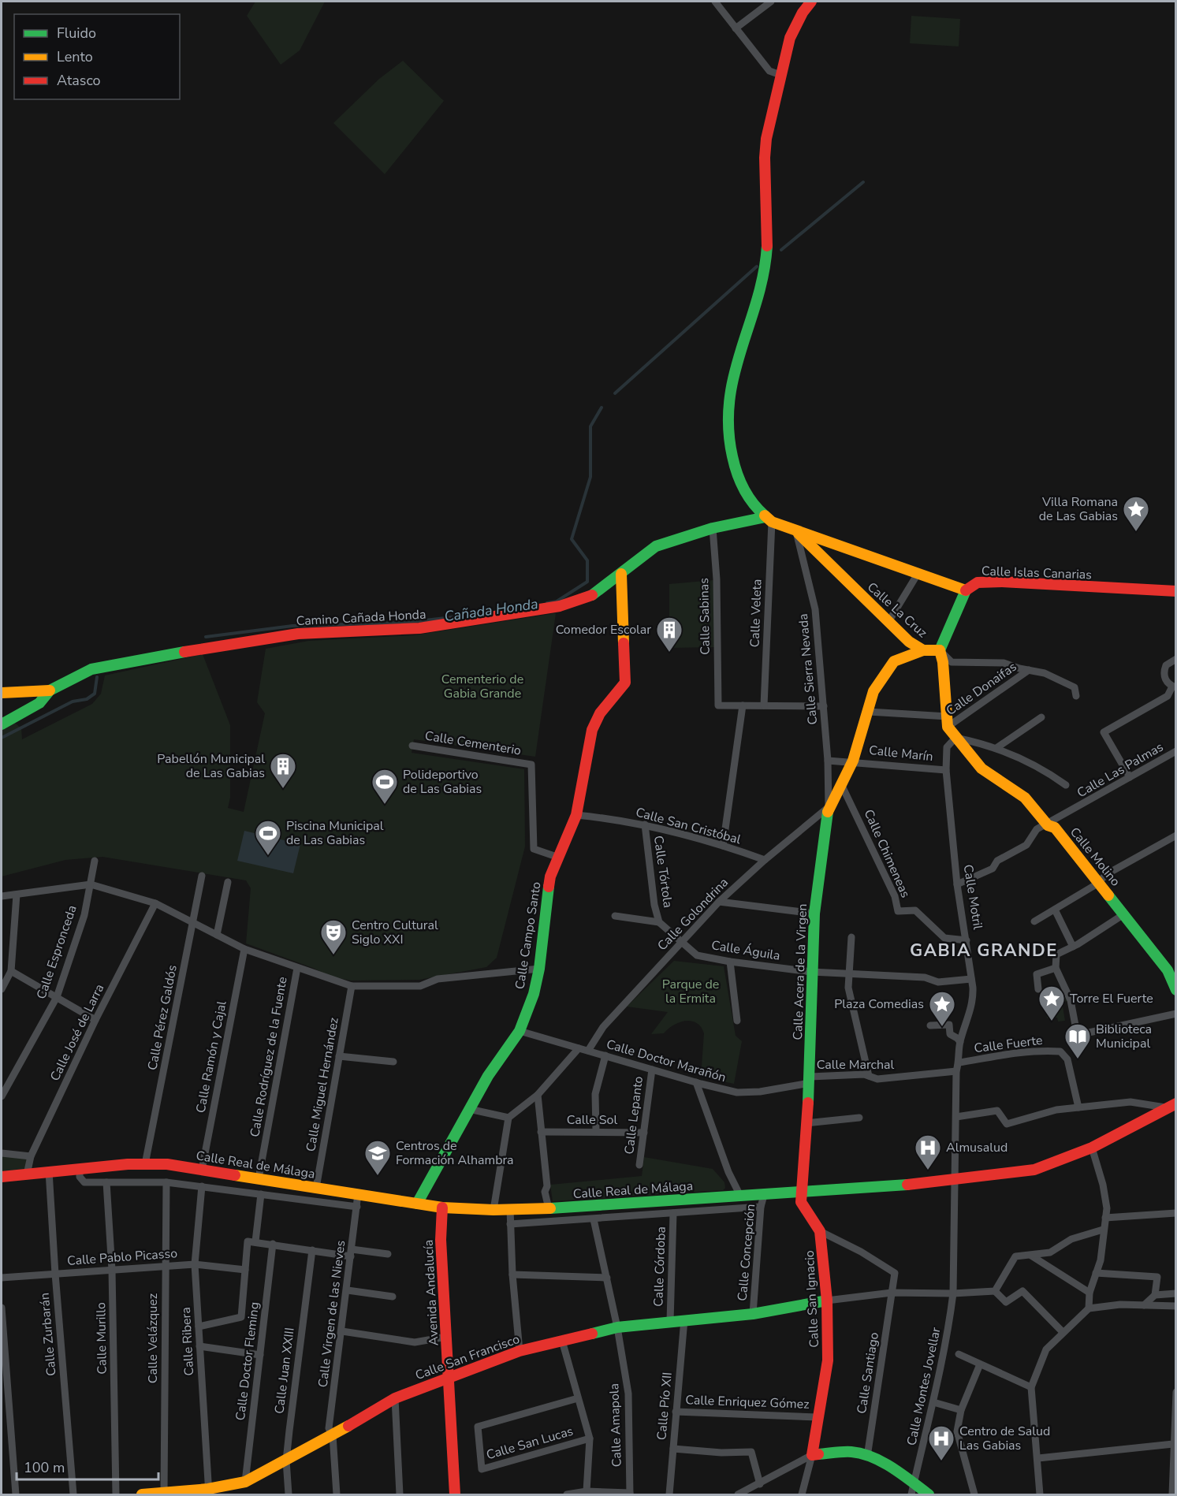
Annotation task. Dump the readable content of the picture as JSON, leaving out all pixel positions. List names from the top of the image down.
{
  "streets": {
    "street": [
      "Calle Islas Canarias",
      "Calle La Cruz",
      "Calle Veleta",
      "Calle Sabinas",
      "Camino Cañada Honda",
      "Calle Sierra Nevada",
      "Calle Donaifas",
      "Calle Cementerio",
      "Calle Marín",
      "Calle Las Palmas",
      "Calle San Cristóbal",
      "Calle Chimeneas",
      "Calle Molino",
      "Calle Tórtola",
      "Calle Motril",
      "Calle Golondrina",
      "Calle Campo Santo",
      "Calle Águila",
      "Calle Espronceda",
      "Calle Acera de la Virgen",
      "Calle Pérez Galdós",
      "Calle José de Larra",
      "Calle Fuerte",
      "Calle Ramón y Cajal",
      "Calle Rodríguez de la Fuente",
      "Calle Doctor Marañón",
      "Calle Marchal",
      "Calle Miguel Hernández",
      "Calle Lepanto",
      "Calle Sol",
      "Calle Real de Málaga",
      "Calle Concepción",
      "Calle Pablo Picasso",
      "Calle Córdoba",
      "Avenida Andalucía",
      "Calle San Ignacio",
      "Calle Virgen de las Nieves",
      "Calle Zurbarán",
      "Calle Murillo",
      "Calle Velázquez",
      "Calle Ribera",
      "Calle San Francisco",
      "Calle Doctor Fleming",
      "Calle Juan XXIII",
      "Calle Santiago",
      "Calle Montes Jovellar",
      "Calle Enriquez Gómez",
      "Calle Pío XII",
      "Calle Amapola",
      "Calle San Lucas"
    ]
  },
  "crossings": [
    ["Calle Islas Canarias", "Calle La Cruz"],
    ["Calle La Cruz", "Calle Sierra Nevada"],
    ["Calle La Cruz", "Calle Acera de la Virgen"],
    ["Calle Veleta", "Camino Cañada Honda"],
    ["Calle Sabinas", "Camino Cañada Honda"],
    ["Camino Cañada Honda", "Calle Campo Santo"],
    ["Calle Sierra Nevada", "Calle Golondrina"],
    ["Calle Sierra Nevada", "Calle Acera de la Virgen"],
    ["Calle Cementerio", "Calle Campo Santo"],
    ["Calle Marín", "Calle Motril"],
    ["Calle Marín", "Calle Acera de la Virgen"],
    ["Calle Las Palmas", "Calle Molino"],
    ["Calle Las Palmas", "Calle Motril"],
    ["Calle San Cristóbal", "Calle Tórtola"],
    ["Calle San Cristóbal", "Calle Golondrina"],
    ["Calle San Cristóbal", "Calle Campo Santo"],
    ["Calle Chimeneas", "Calle Motril"],
    ["Calle Chimeneas", "Calle Acera de la Virgen"],
    ["Calle Molino", "Calle Motril"],
    ["Calle Tórtola", "Calle Golondrina"],
    ["Calle Tórtola", "Calle Águila"],
    ["Calle Motril", "Calle Águila"],
    ["Calle Motril", "Calle Fuerte"],
    ["Calle Motril", "Calle Marchal"],
    ["Calle Motril", "Calle Real de Málaga"],
    ["Calle Motril", "Calle Montes Jovellar"],
    ["Calle Golondrina", "Calle Águila"],
    ["Calle Golondrina", "Calle Acera de la Virgen"],
    ["Calle Golondrina", "Calle Doctor Marañón"],
    ["Calle Campo Santo", "Calle Doctor Marañón"],
    ["Calle Campo Santo", "Calle Real de Málaga"],
    ["Calle Águila", "Calle Acera de la Virgen"],
    ["Calle Acera de la Virgen", "Calle Doctor Marañón"],
    ["Calle Acera de la Virgen", "Calle Marchal"],
    ["Calle Acera de la Virgen", "Calle Real de Málaga"],
    ["Calle Acera de la Virgen", "Calle San Ignacio"],
    ["Calle Pérez Galdós", "Calle Real de Málaga"],
    ["Calle José de Larra", "Calle Real de Málaga"],
    ["Calle Ramón y Cajal", "Calle Real de Málaga"],
    ["Calle Rodríguez de la Fuente", "Calle Real de Málaga"],
    ["Calle Doctor Marañón", "Calle Marchal"],
    ["Calle Doctor Marañón", "Calle Lepanto"],
    ["Calle Miguel Hernández", "Calle Real de Málaga"],
    ["Calle Lepanto", "Calle Sol"],
    ["Calle Real de Málaga", "Calle Concepción"],
    ["Calle Real de Málaga", "Calle Córdoba"],
    ["Calle Real de Málaga", "Avenida Andalucía"],
    ["Calle Real de Málaga", "Calle San Ignacio"],
    ["Calle Real de Málaga", "Calle Virgen de las Nieves"],
    ["Calle Real de Málaga", "Calle Zurbarán"],
    ["Calle Real de Málaga", "Calle Murillo"],
    ["Calle Real de Málaga", "Calle Velázquez"],
    ["Calle Real de Málaga", "Calle Ribera"],
    ["Calle Real de Málaga", "Calle Montes Jovellar"],
    ["Calle Real de Málaga", "Calle Amapola"],
    ["Calle Concepción", "Calle San Francisco"],
    ["Calle Pablo Picasso", "Calle Zurbarán"],
    ["Calle Pablo Picasso", "Calle Murillo"],
    ["Calle Pablo Picasso", "Calle Velázquez"],
    ["Calle Pablo Picasso", "Calle Ribera"],
    ["Calle Córdoba", "Calle San Francisco"],
    ["Avenida Andalucía", "Calle San Francisco"],
    ["Calle San Ignacio", "Calle San Francisco"],
    ["Calle San Ignacio", "Calle Santiago"],
    ["Calle San Ignacio", "Calle Enriquez Gómez"],
    ["Calle Virgen de las Nieves", "Calle San Francisco"],
    ["Calle Velázquez", "Calle San Francisco"],
    ["Calle Ribera", "Calle San Francisco"],
    ["Calle San Francisco", "Calle Doctor Fleming"],
    ["Calle San Francisco", "Calle Juan XXIII"],
    ["Calle San Francisco", "Calle Pío XII"],
    ["Calle San Francisco", "Calle Amapola"],
    ["Calle Enriquez Gómez", "Calle Pío XII"]
  ],
  "districts": ["GABIA GRANDE"],
  "water": ["Cañada Honda"],
  "parks": ["Cementerio de Gabia Grande", "Parque de la Ermita"],
  "places": {
    "place": ["Villa Romana de Las Gabias", "Torre El Fuerte", "Plaza Comedias"],
    "building": ["Comedor Escolar", "Pabellón Municipal de Las Gabias"],
    "sports": ["Polideportivo de Las Gabias", "Piscina Municipal de Las Gabias"],
    "theatre": ["Centro Cultural Siglo XXI"],
    "library": ["Biblioteca Municipal"],
    "hospital": ["Almusalud", "Centro de Salud Las Gabias"],
    "school or university": ["Centros de Formación Alhambra"]
  },
  "legend": ["Fluido", "Lento", "Atasco"],
  "scale_bar": "100 m"
}
